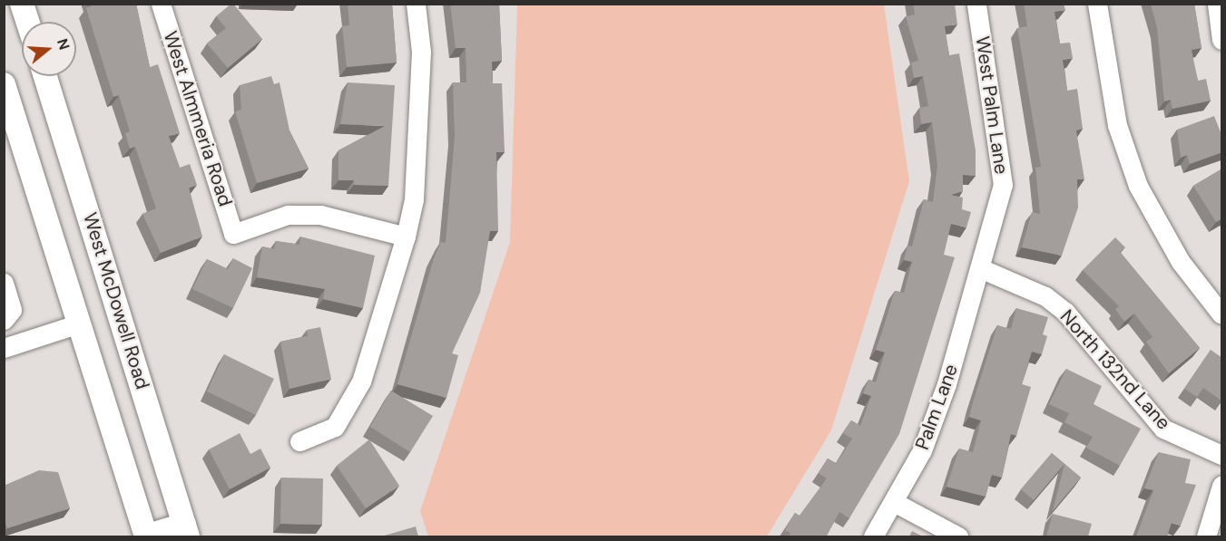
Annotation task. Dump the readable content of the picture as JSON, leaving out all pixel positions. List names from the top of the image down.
{
  "streets": {
    "main road": ["West McDowell Road"],
    "street": [
      "West Palm Lane",
      "West Almmeria Road",
      "North 132nd Lane",
      "Palm Lane"
    ]
  },
  "crossings": [
    ["West Palm Lane", "North 132nd Lane"],
    ["West Palm Lane", "Palm Lane"],
    ["North 132nd Lane", "Palm Lane"]
  ],
  "north": "right"
}
